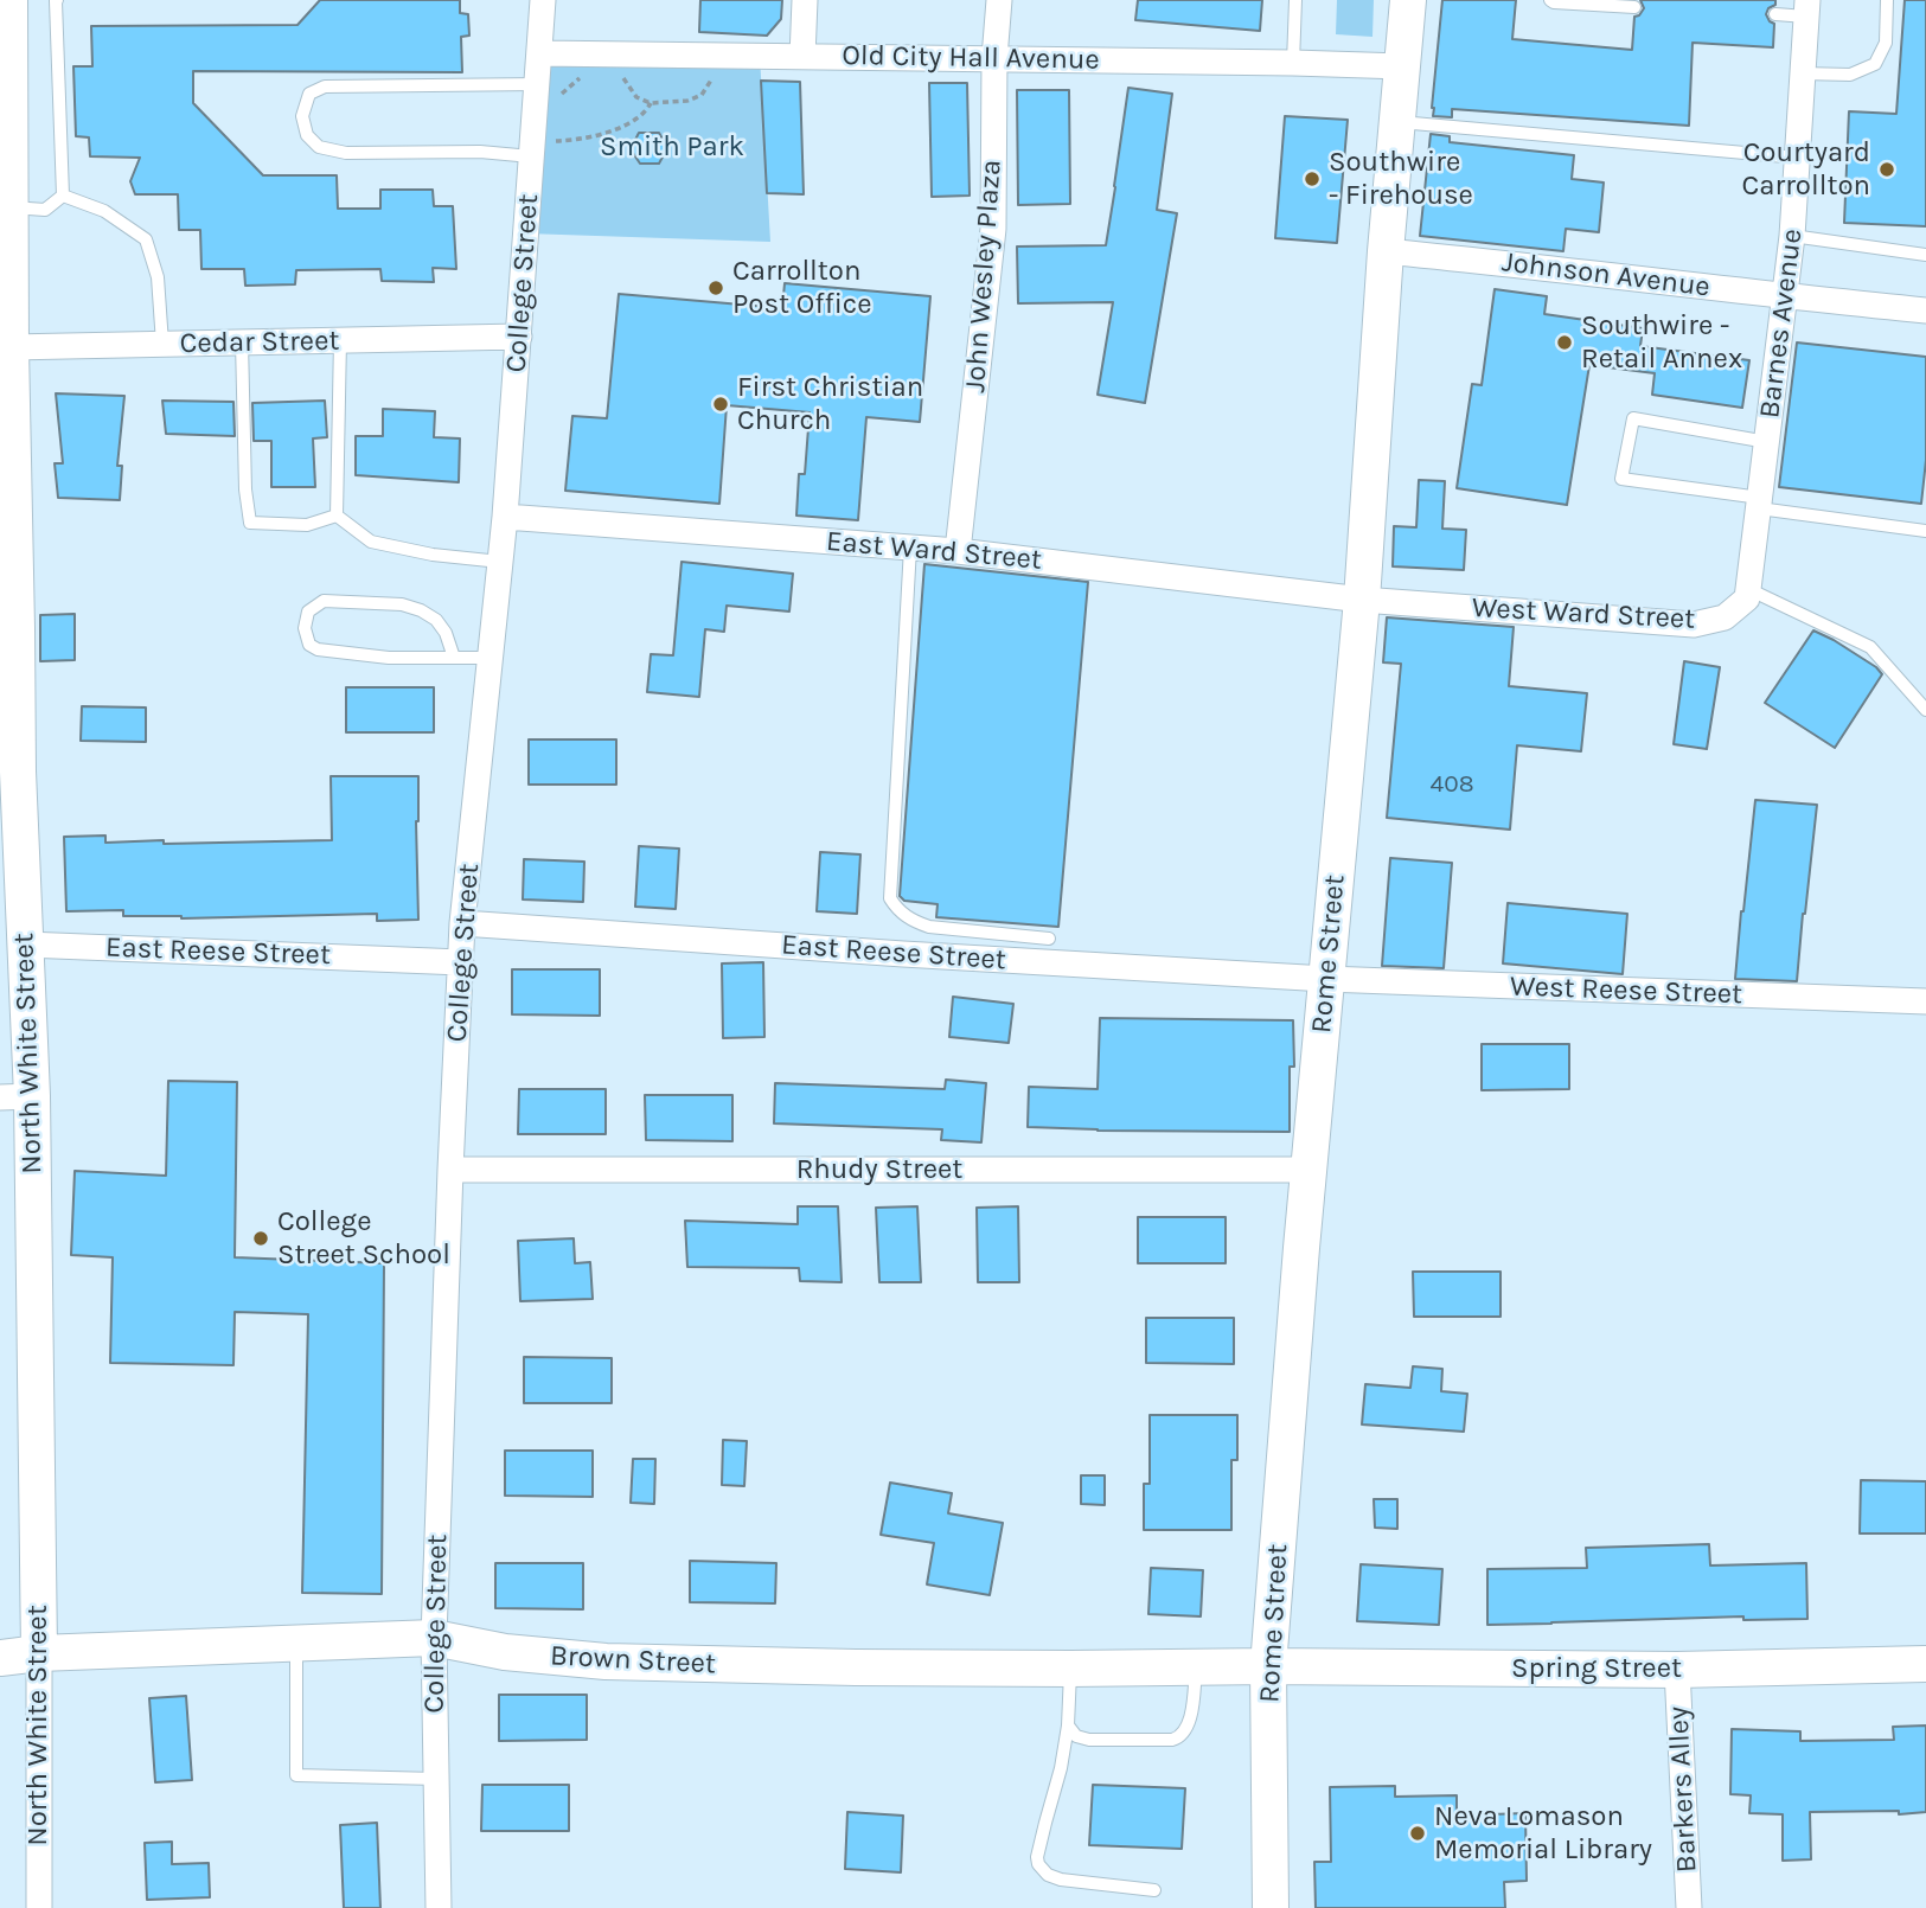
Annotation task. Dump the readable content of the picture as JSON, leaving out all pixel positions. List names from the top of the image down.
{
  "streets": {
    "street": [
      "Old City Hall Avenue",
      "Johnson Avenue",
      "John Wesley Plaza",
      "College Street",
      "Barnes Avenue",
      "Cedar Street",
      "East Ward Street",
      "West Ward Street",
      "East Reese Street",
      "Rome Street",
      "West Reese Street",
      "North White Street",
      "Rhudy Street",
      "Brown Street",
      "Spring Street",
      "Barkers Alley"
    ]
  },
  "crossings": [
    ["Old City Hall Avenue", "John Wesley Plaza"],
    ["Old City Hall Avenue", "College Street"],
    ["Old City Hall Avenue", "Rome Street"],
    ["Johnson Avenue", "Barnes Avenue"],
    ["Johnson Avenue", "Rome Street"],
    ["John Wesley Plaza", "East Ward Street"],
    ["College Street", "Cedar Street"],
    ["College Street", "East Ward Street"],
    ["College Street", "East Reese Street"],
    ["College Street", "Rhudy Street"],
    ["College Street", "Brown Street"],
    ["Cedar Street", "North White Street"],
    ["East Ward Street", "West Ward Street"],
    ["East Ward Street", "Rome Street"],
    ["West Ward Street", "Rome Street"],
    ["East Reese Street", "Rome Street"],
    ["East Reese Street", "West Reese Street"],
    ["East Reese Street", "North White Street"],
    ["Rome Street", "West Reese Street"],
    ["Rome Street", "Rhudy Street"],
    ["Rome Street", "Brown Street"],
    ["Rome Street", "Spring Street"],
    ["North White Street", "Brown Street"],
    ["Brown Street", "Spring Street"],
    ["Spring Street", "Barkers Alley"]
  ],
  "parks": ["Smith Park"],
  "places": [
    "Courtyard Carrollton",
    "Southwire - Firehouse",
    "Carrollton Post Office",
    "Southwire - Retail Annex",
    "First Christian Church",
    "College Street School",
    "Neva Lomason Memorial Library"
  ],
  "house_numbers": ["408"]
}
